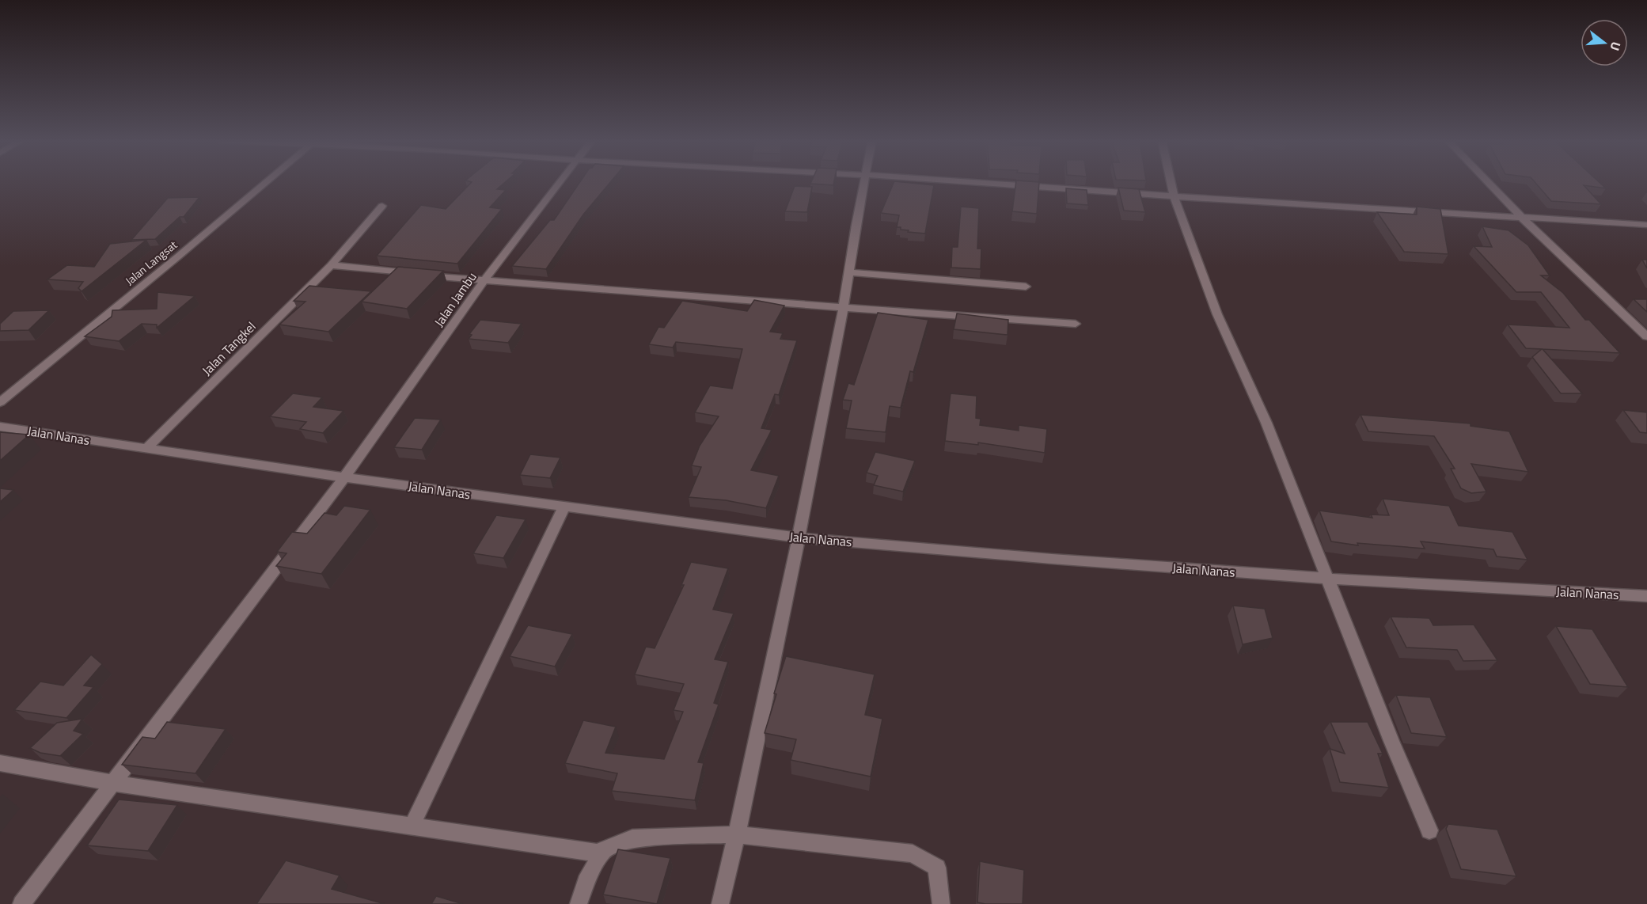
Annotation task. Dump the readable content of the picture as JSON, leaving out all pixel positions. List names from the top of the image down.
{
  "streets": {
    "street": [
      "Jalan Langsat",
      "Jalan Jambu",
      "Jalan Tangkel",
      "Jalan Nanas"
    ]
  },
  "crossings": [
    ["Jalan Jambu", "Jalan Nanas"],
    ["Jalan Tangkel", "Jalan Nanas"]
  ],
  "north": "right"
}
